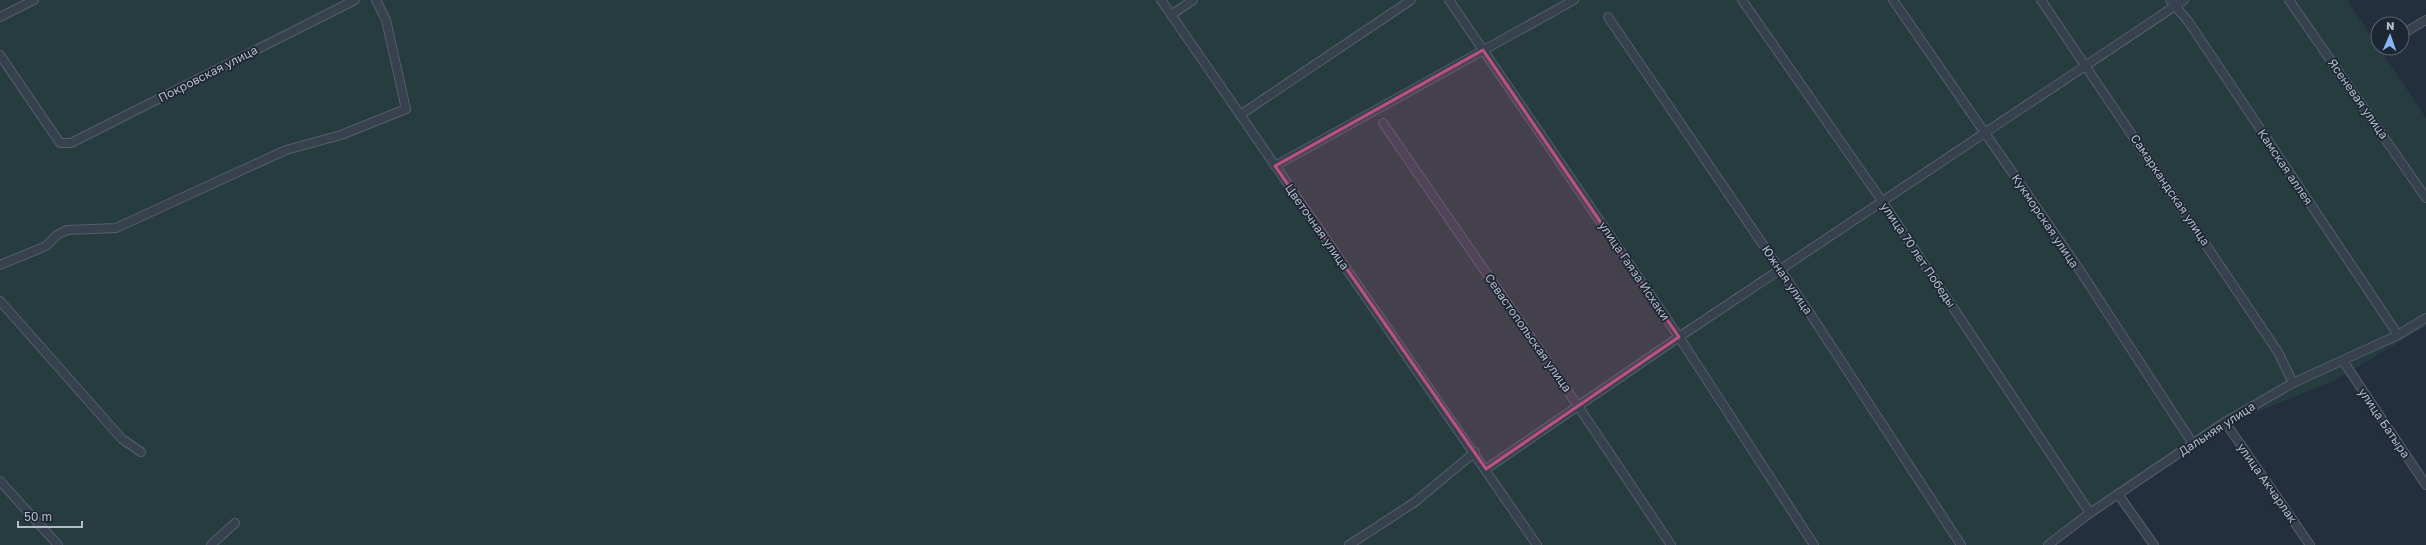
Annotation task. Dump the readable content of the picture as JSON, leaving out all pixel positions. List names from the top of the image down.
{
  "streets": {
    "street": [
      "Покровская улица",
      "Ясеневая улица",
      "Камская аллея",
      "Самаркандская улица",
      "Кукморская улица",
      "Цветочная улица",
      "улица 70 лет Победы",
      "улица Гаяза Исхаки",
      "Южная улица",
      "Севастопольская улица",
      "улица Батыра",
      "Дальняя улица",
      "улица Акчарлак"
    ]
  },
  "crossings": [
    ["Камская аллея", "Дальняя улица"],
    ["Самаркандская улица", "Дальняя улица"],
    ["Кукморская улица", "Дальняя улица"],
    ["улица 70 лет Победы", "Дальняя улица"],
    ["улица Батыра", "Дальняя улица"],
    ["Дальняя улица", "улица Акчарлак"]
  ],
  "scale_bar": "50 m",
  "north": "top"
}
